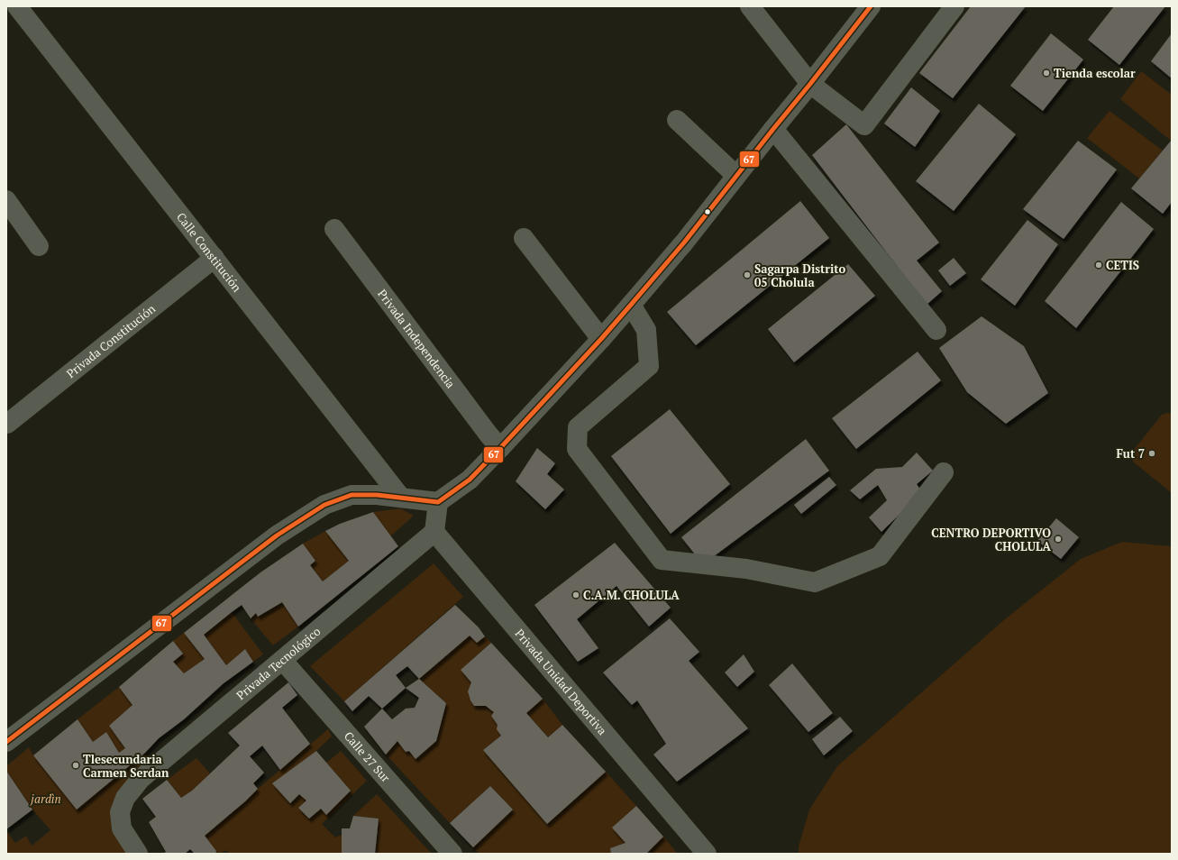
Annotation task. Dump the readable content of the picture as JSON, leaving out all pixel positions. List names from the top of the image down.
{
  "streets": {
    "street": [
      "Calle Constitución",
      "Privada Independencia",
      "Privada Constitución",
      "Privada Tecnológico",
      "Privada Unidad Deportiva",
      "Calle 27 Sur"
    ]
  },
  "crossings": [
    ["Calle Constitución", "Privada Constitución"],
    ["Privada Tecnológico", "Privada Unidad Deportiva"],
    ["Privada Tecnológico", "Calle 27 Sur"]
  ],
  "parks": ["jardìn"],
  "places": [
    "Tienda escolar",
    "CETIS",
    "Sagarpa Distrito 05 Cholula",
    "Fut 7",
    "CENTRO DEPORTIVO CHOLULA",
    "C.A.M. CHOLULA",
    "Tlesecundaria Carmen Serdan"
  ],
  "lines": ["transit line 67"]
}
